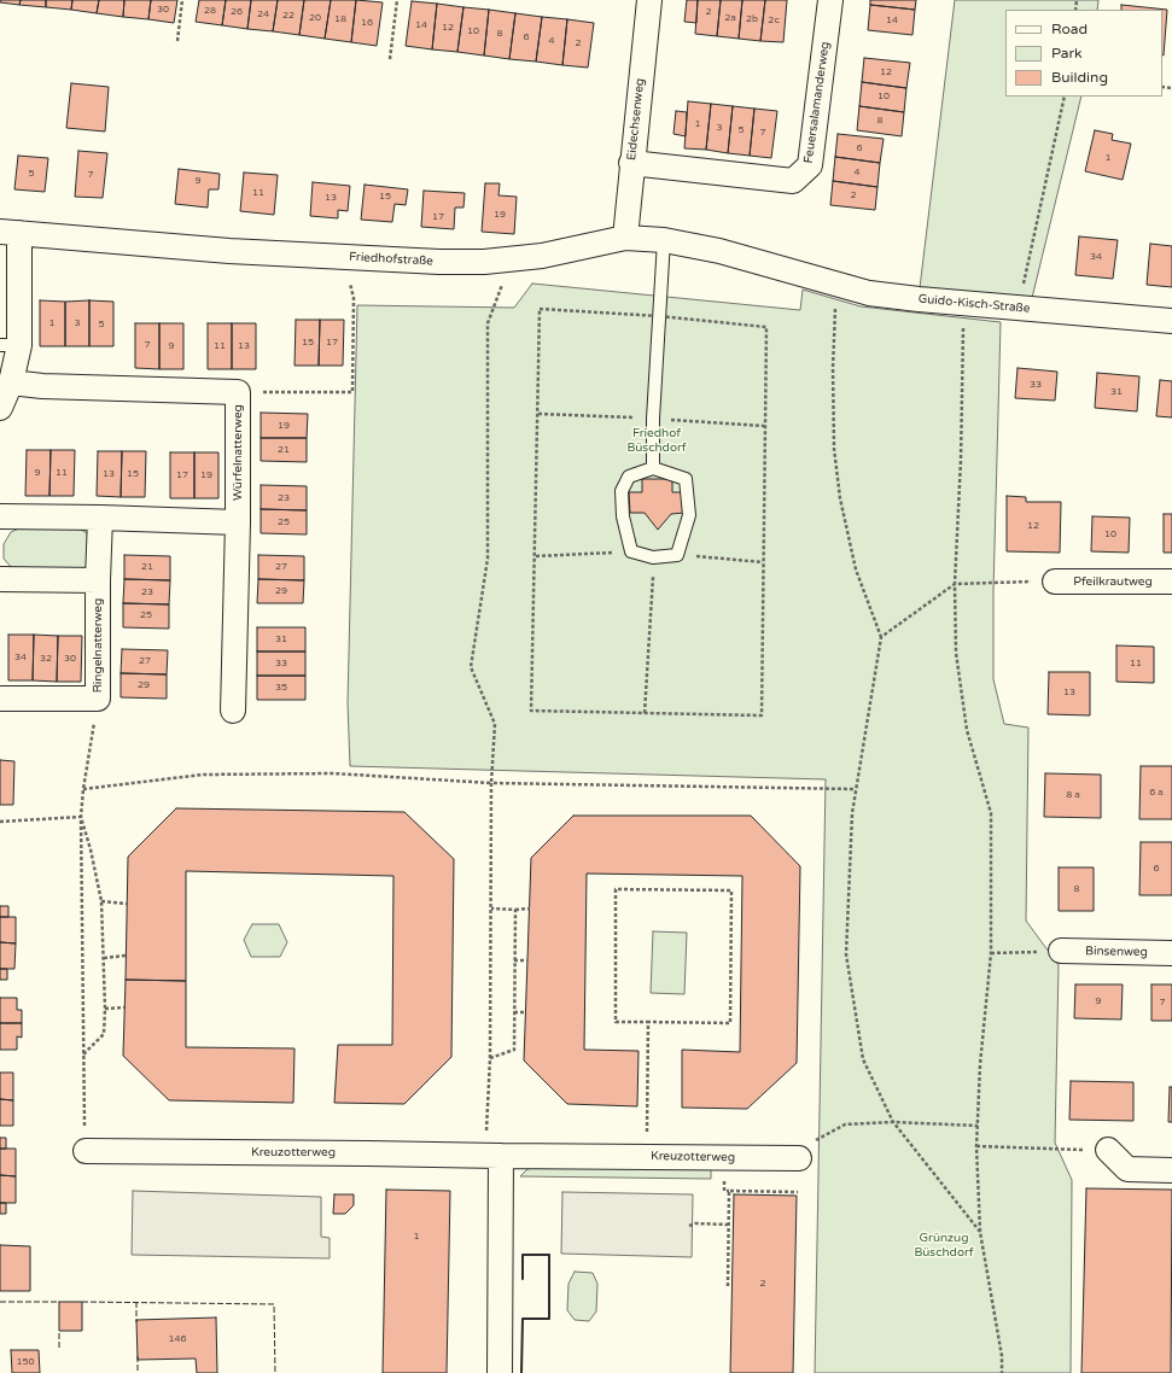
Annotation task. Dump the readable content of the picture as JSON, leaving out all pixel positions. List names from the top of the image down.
{
  "streets": {
    "street": [
      "Feuersalamanderweg",
      "Eidechsenweg",
      "Friedhofstraße",
      "Guido-Kisch-Straße",
      "Würfelnatterweg",
      "Pfeilkrautweg",
      "Ringelnatterweg",
      "Binsenweg",
      "Kreuzotterweg"
    ]
  },
  "crossings": [
    ["Feuersalamanderweg", "Eidechsenweg"],
    ["Eidechsenweg", "Friedhofstraße"],
    ["Friedhofstraße", "Guido-Kisch-Straße"]
  ],
  "parks": ["Friedhof Büschdorf", "Grünzug Büschdorf"],
  "house_numbers": [
    "30",
    "28",
    "26",
    "2",
    "24",
    "22",
    "20",
    "2a",
    "18",
    "2b",
    "2c",
    "14",
    "16",
    "14",
    "12",
    "10",
    "8",
    "6",
    "4",
    "2",
    "12",
    "10",
    "8",
    "1",
    "3",
    "5",
    "7",
    "6",
    "1",
    "4",
    "5",
    "7",
    "9",
    "11",
    "2",
    "15",
    "13",
    "19",
    "17",
    "34",
    "1",
    "3",
    "5",
    "15",
    "17",
    "7",
    "9",
    "11",
    "13",
    "33",
    "31",
    "19",
    "21",
    "9",
    "11",
    "13",
    "15",
    "17",
    "19",
    "23",
    "25",
    "12",
    "10",
    "21",
    "27",
    "29",
    "23",
    "25",
    "31",
    "34",
    "32",
    "30",
    "27",
    "33",
    "11",
    "29",
    "35",
    "13",
    "6 a",
    "8 a",
    "6",
    "8",
    "9",
    "7",
    "1",
    "2",
    "146",
    "150"
  ],
  "legend": ["Road", "Park", "Building"]
}
